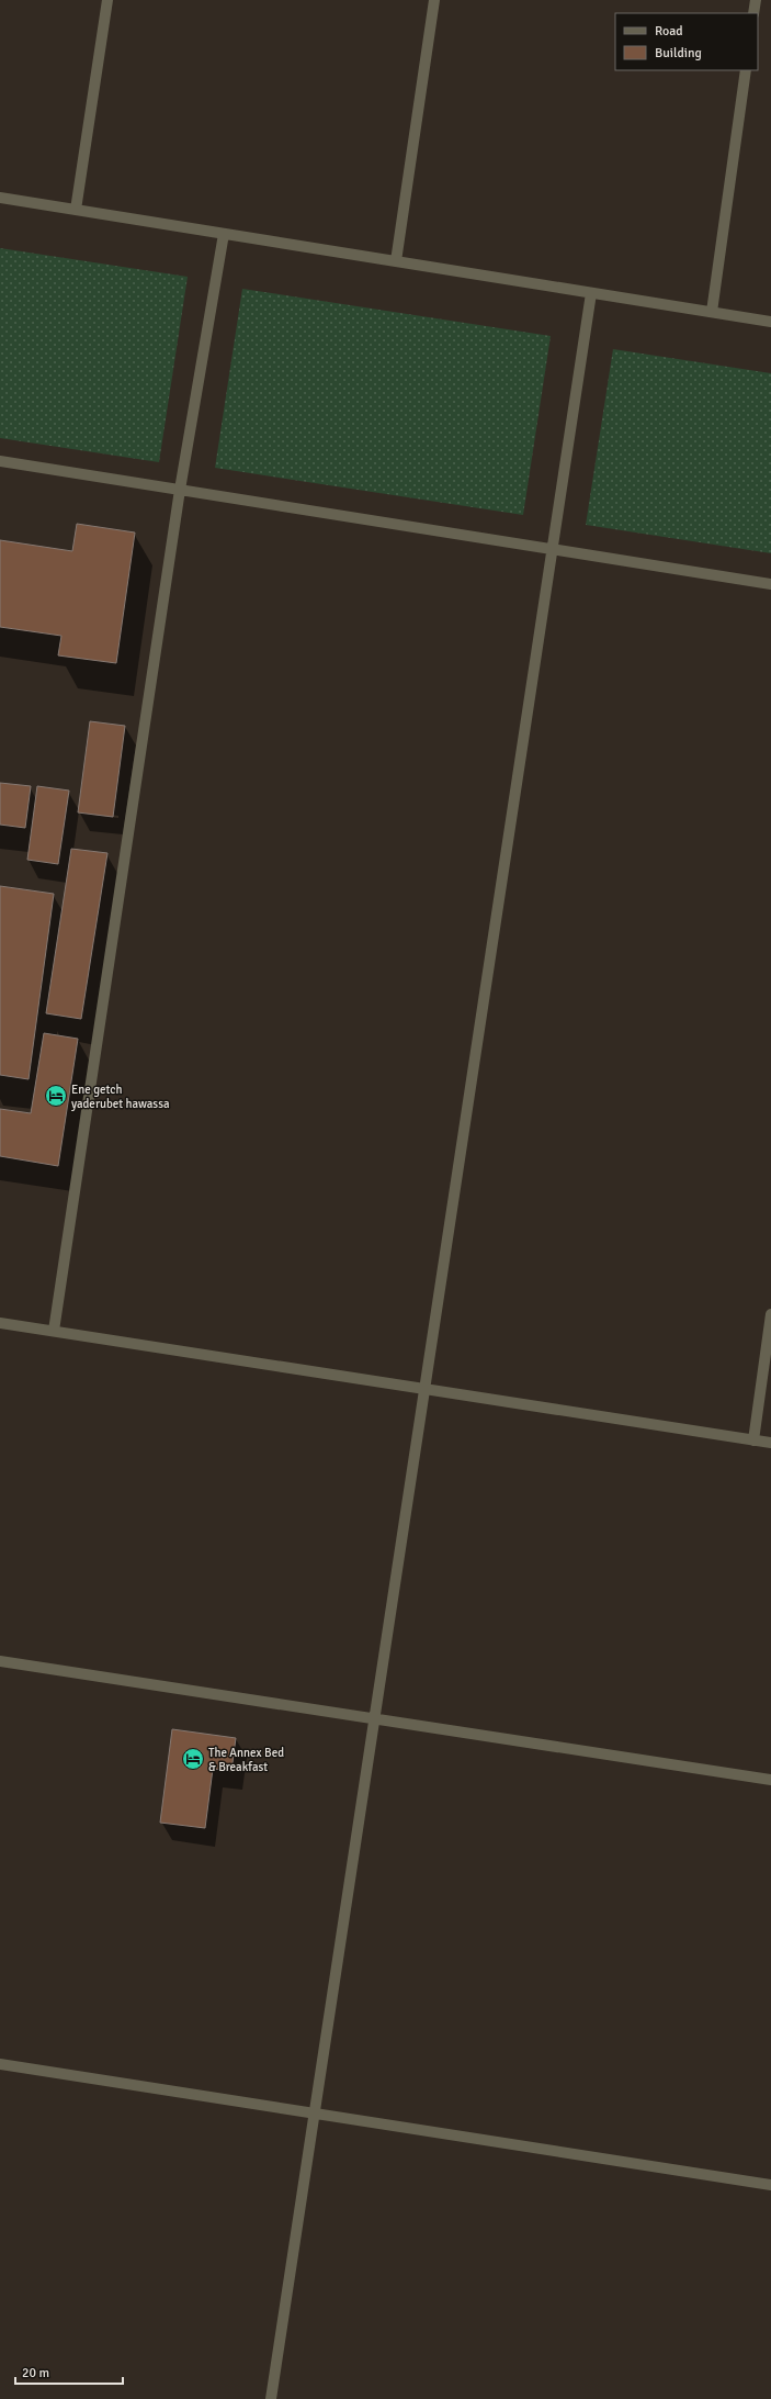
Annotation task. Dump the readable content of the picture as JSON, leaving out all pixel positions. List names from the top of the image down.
{
  "places": {
    "hotel": ["Ene getch yaderubet hawassa", "The Annex Bed & Breakfast"]
  },
  "legend": ["Road", "Building"],
  "scale_bar": "20 m"
}
